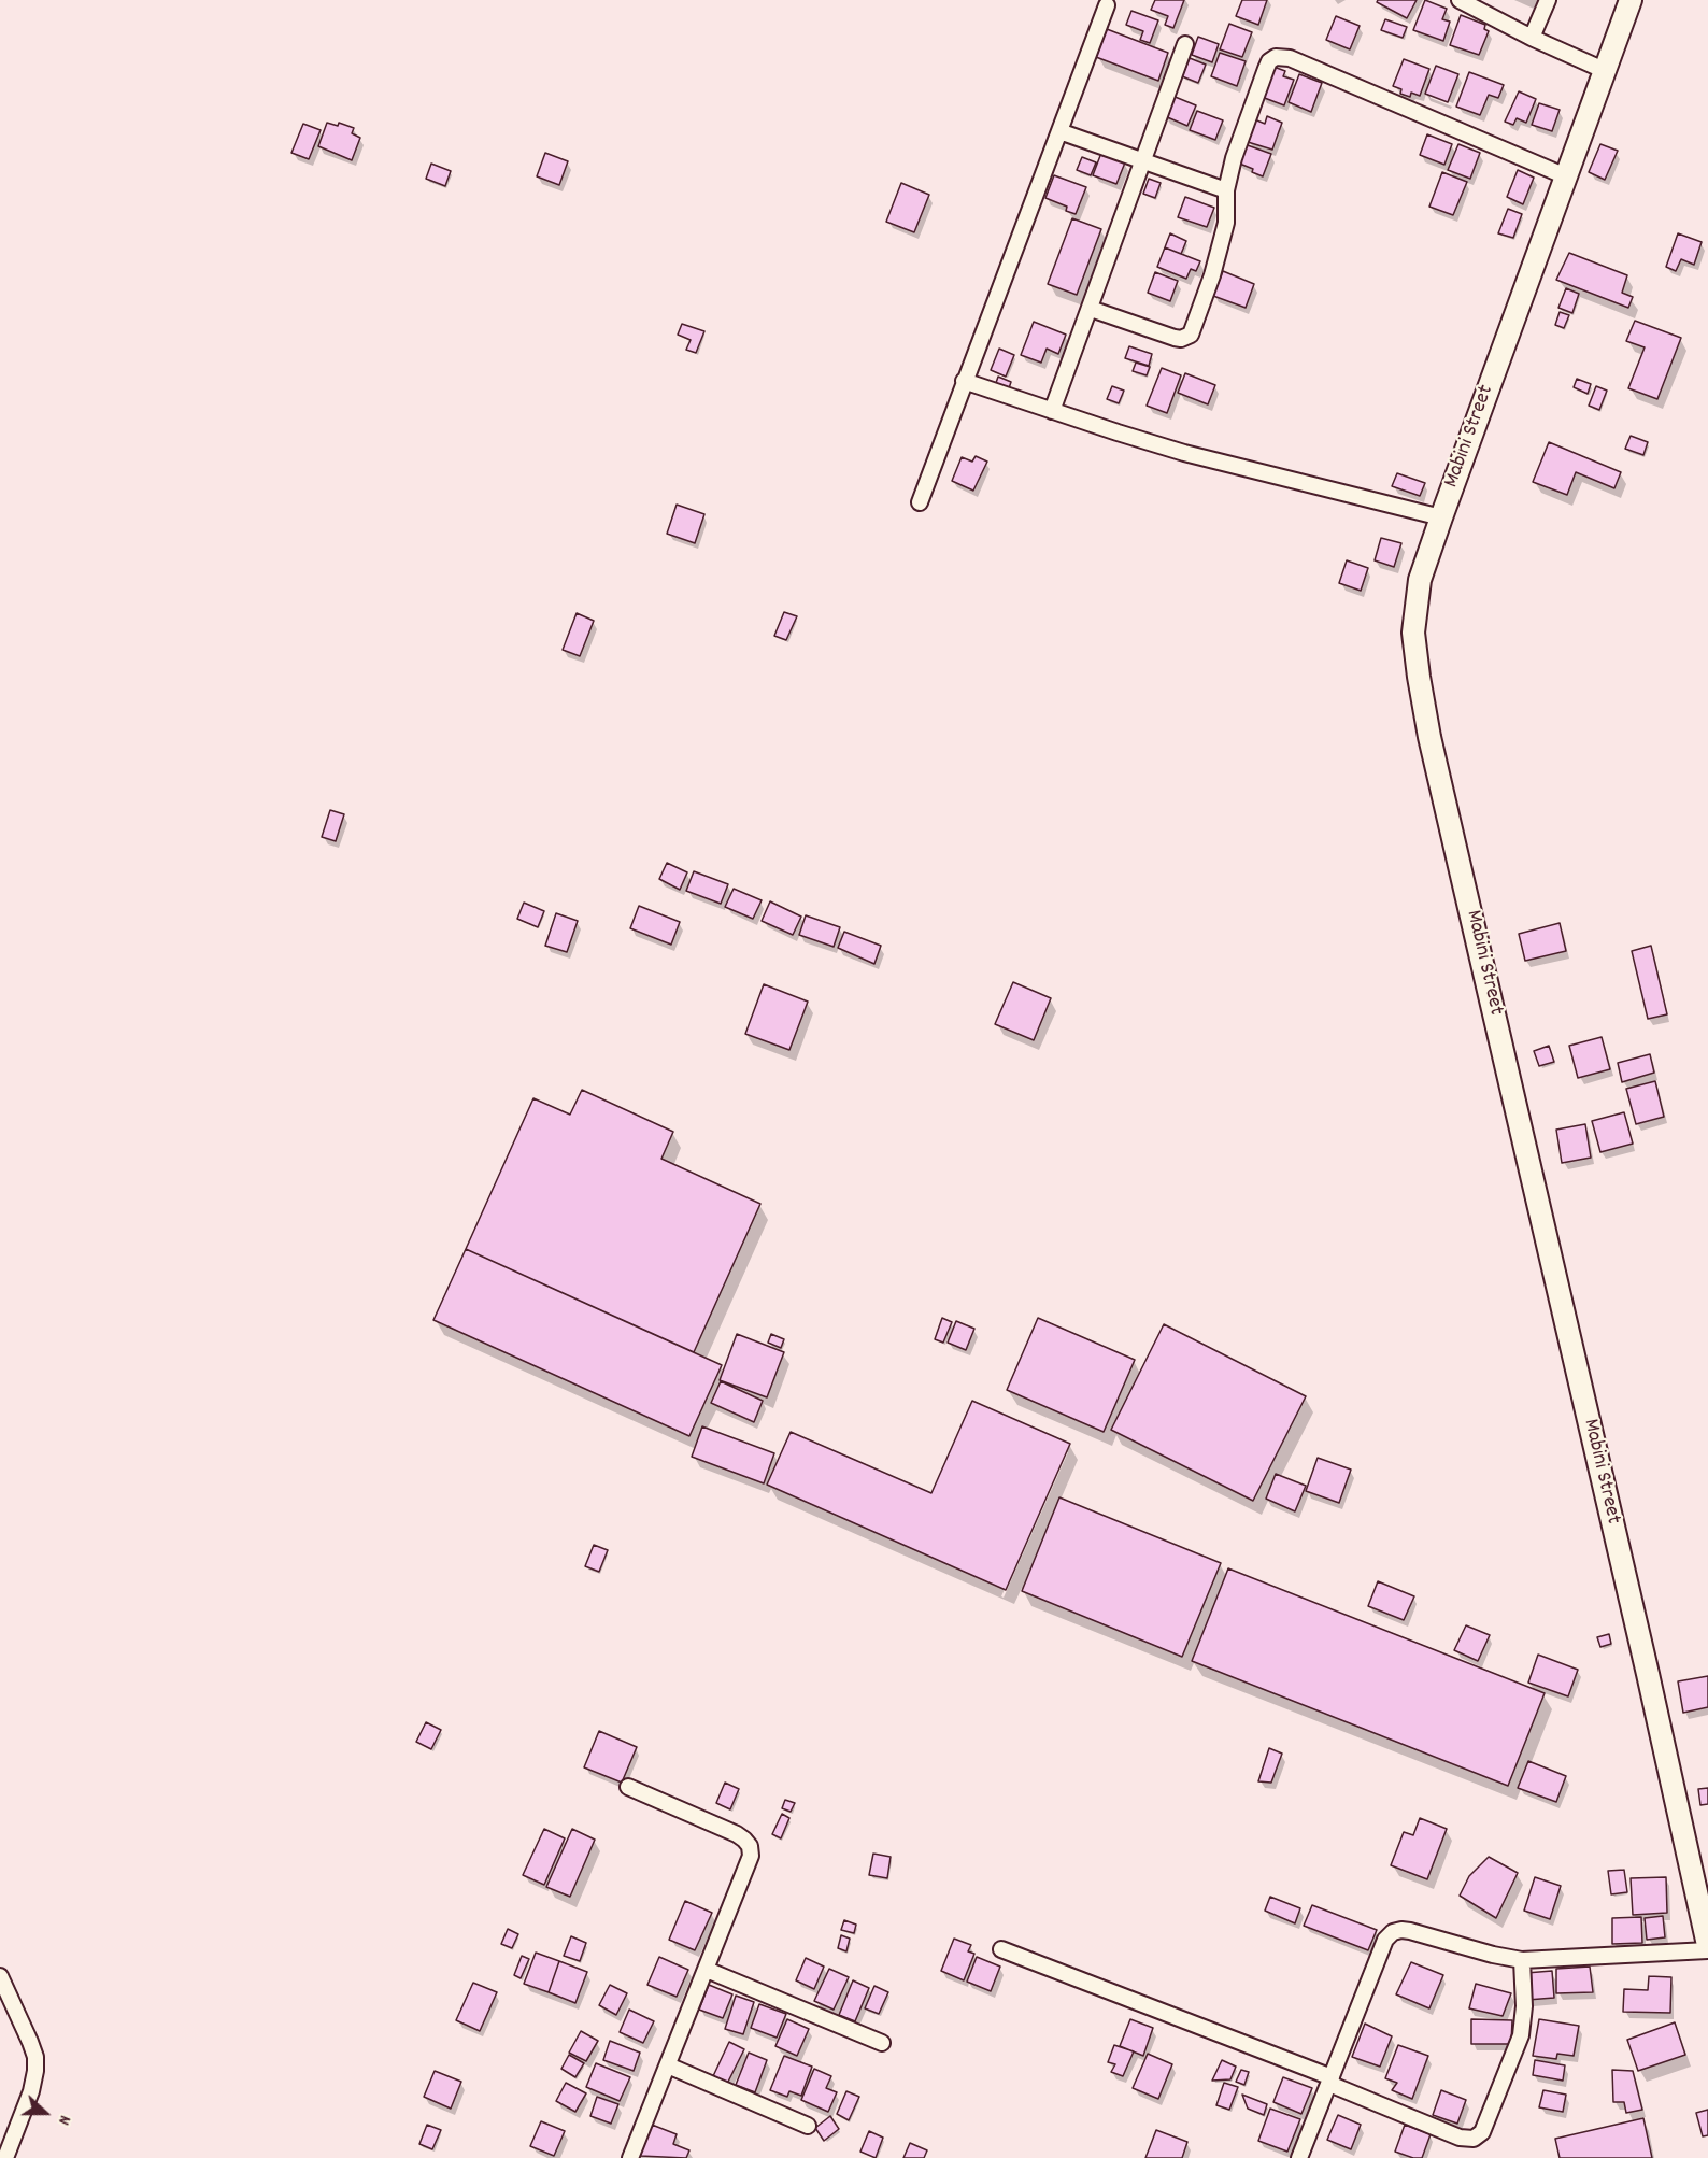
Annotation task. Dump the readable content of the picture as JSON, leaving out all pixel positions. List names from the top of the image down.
{
  "streets": {
    "main road": ["Mabini Street"]
  },
  "north": "right"
}
